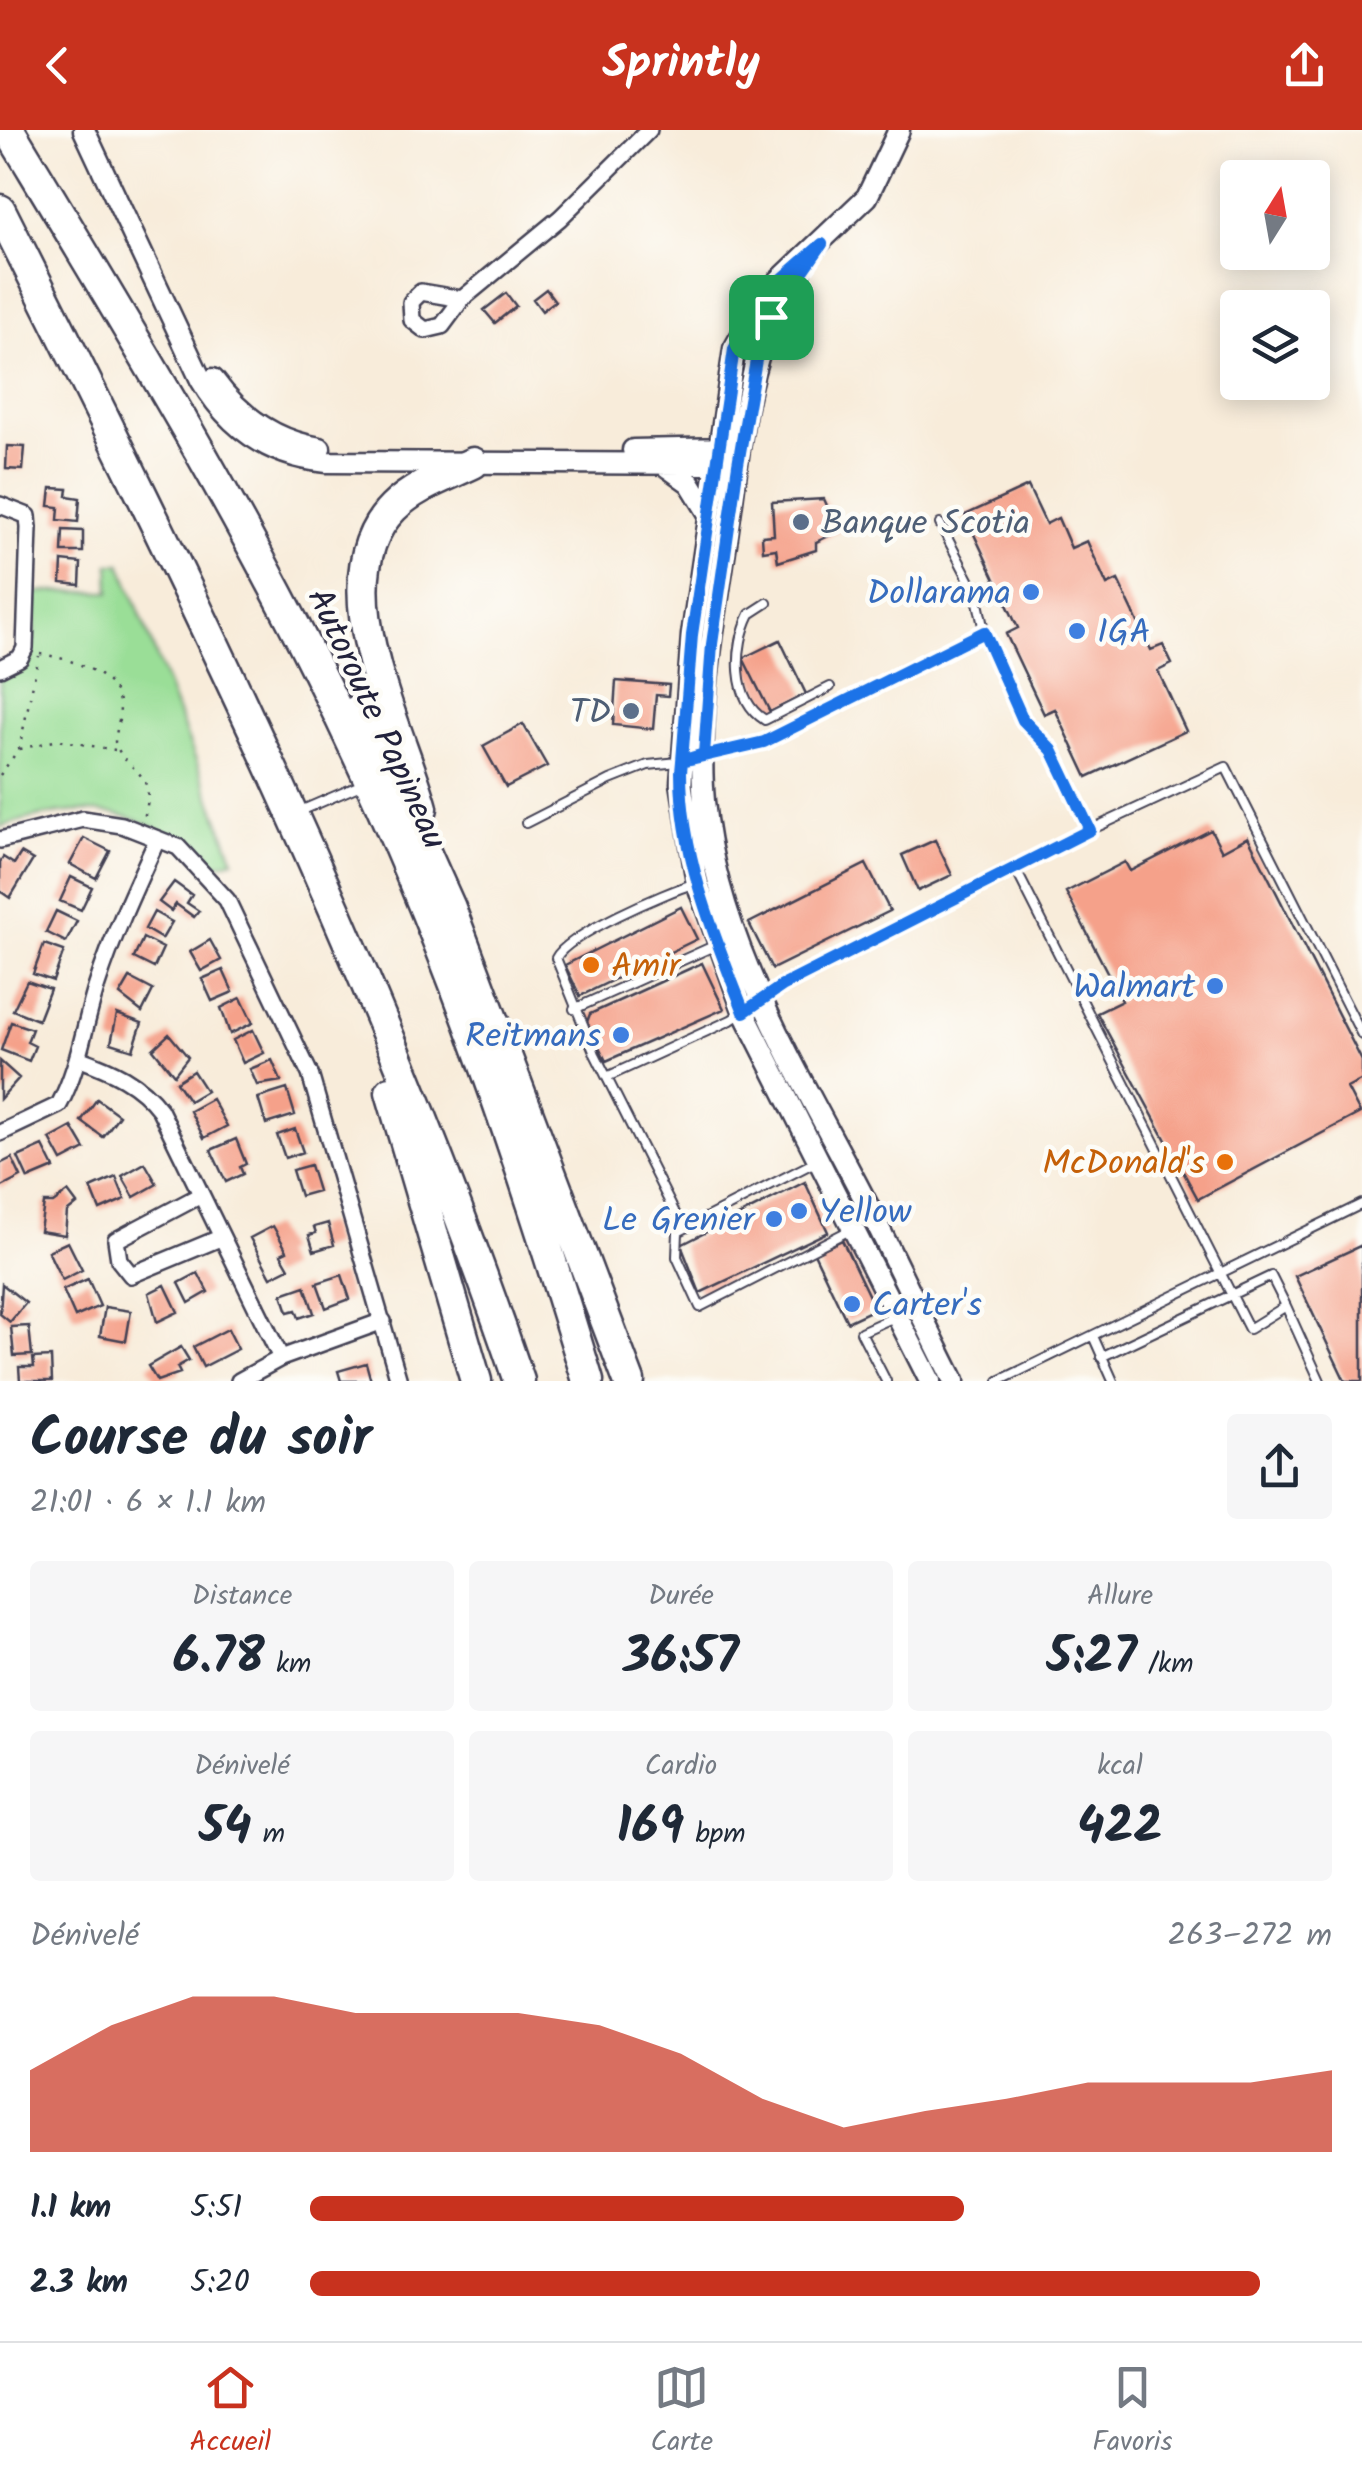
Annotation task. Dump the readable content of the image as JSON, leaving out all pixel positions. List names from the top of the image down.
{
  "streets": {
    "highway": ["Autoroute Papineau"]
  },
  "places": [
    "Banque Scotia",
    "Dollarama",
    "IGA",
    "TD",
    "Amir",
    "Walmart",
    "Reitmans",
    "McDonald's",
    "Yellow",
    "Le Grenier",
    "Carter's"
  ],
  "north": "top",
  "page": {
    "header": "Sprintly",
    "heading": ["Course du soir", "21:01 · 6 × 1.1 km"],
    "stats": [
      ["Distance", "6.78 km"],
      ["Durée", "36:57"],
      ["Allure", "5:27 /km"],
      ["Dénivelé", "54 m"],
      ["Cardio", "169 bpm"],
      ["kcal", "422"]
    ],
    "chart": ["Dénivelé", "263–272 m"],
    "list": [
      {
        "name": "1.1 km",
        "note": "5:51"
      },
      {
        "name": "2.3 km",
        "note": "5:20"
      }
    ],
    "tabs": ["Accueil", "Carte", "Favoris"]
  }
}
